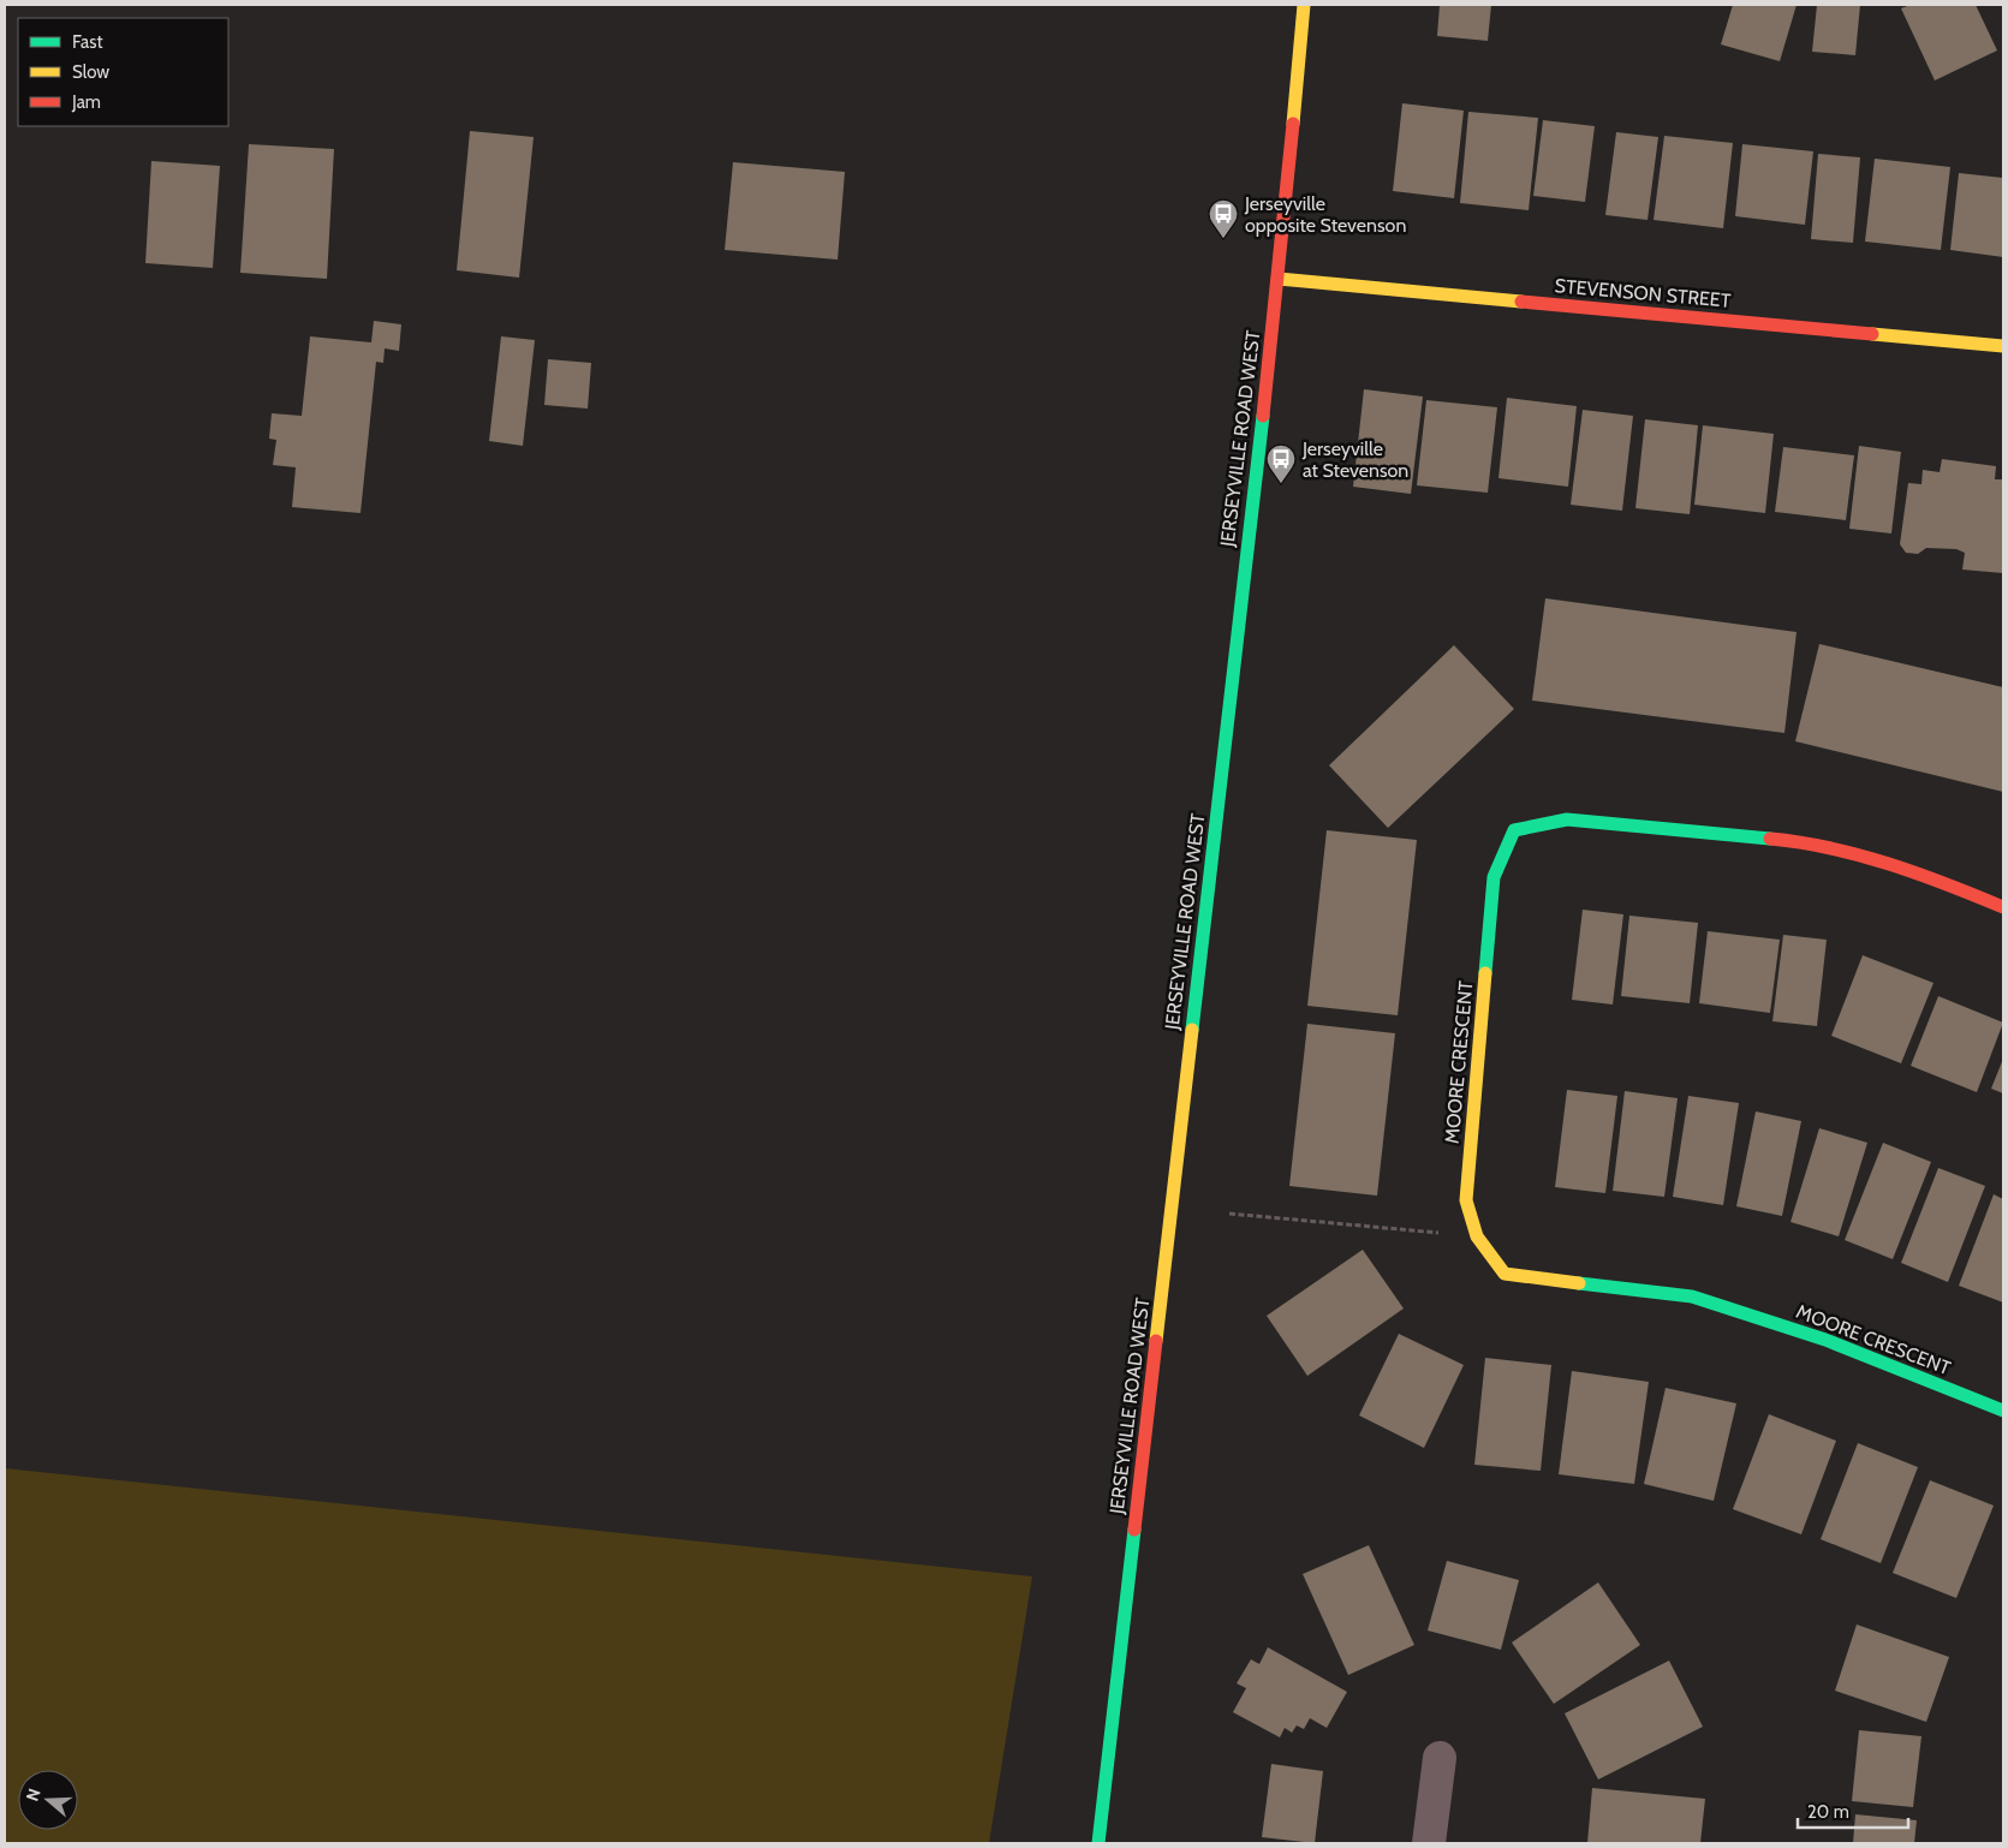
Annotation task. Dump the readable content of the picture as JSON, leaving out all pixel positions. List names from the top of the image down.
{
  "streets": {
    "street": ["STEVENSON STREET", "JERSEYVILLE ROAD WEST", "MOORE CRESCENT"]
  },
  "crossings": [
    ["STEVENSON STREET", "JERSEYVILLE ROAD WEST"]
  ],
  "places": {
    "bus stop": ["Jerseyville opposite Stevenson", "Jerseyville at Stevenson"]
  },
  "legend": ["Fast", "Slow", "Jam"],
  "scale_bar": "20 m",
  "north": "left"
}
